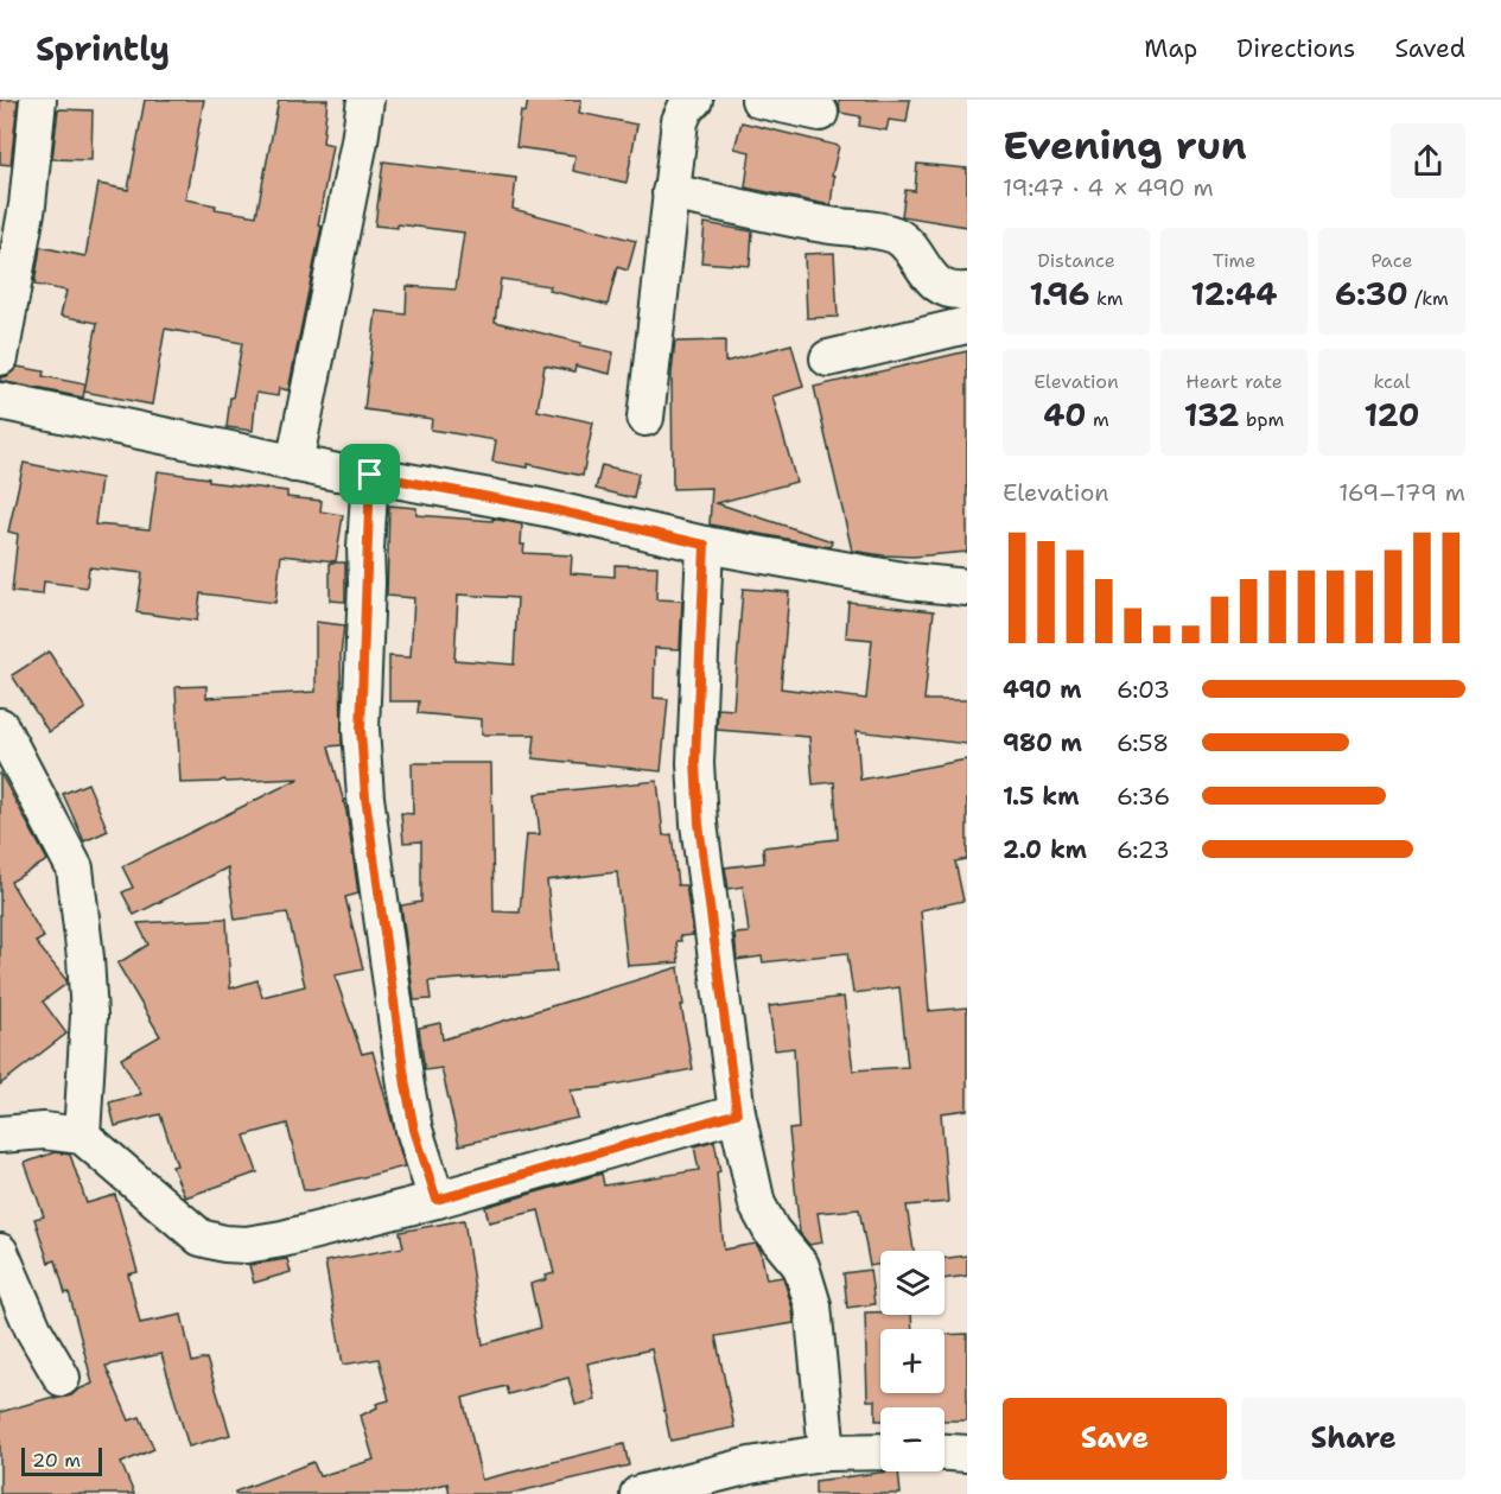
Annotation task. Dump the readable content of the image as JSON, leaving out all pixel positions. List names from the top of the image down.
{
  "scale_bar": "20 m",
  "page": {
    "header": "Sprintly",
    "nav": ["Map", "Directions", "Saved"],
    "heading": ["Evening run", "19:47 · 4 × 490 m"],
    "stats": [
      ["Distance", "1.96 km"],
      ["Time", "12:44"],
      ["Pace", "6:30 /km"],
      ["Elevation", "40 m"],
      ["Heart rate", "132 bpm"],
      ["kcal", "120"]
    ],
    "chart": ["Elevation", "169–179 m"],
    "list": [
      {
        "name": "490 m",
        "note": "6:03"
      },
      {
        "name": "980 m",
        "note": "6:58"
      },
      {
        "name": "1.5 km",
        "note": "6:36"
      },
      {
        "name": "2.0 km",
        "note": "6:23"
      }
    ],
    "map_buttons": ["+", "−"],
    "buttons": ["Save", "Share"],
    "scale": "20 m"
  }
}
